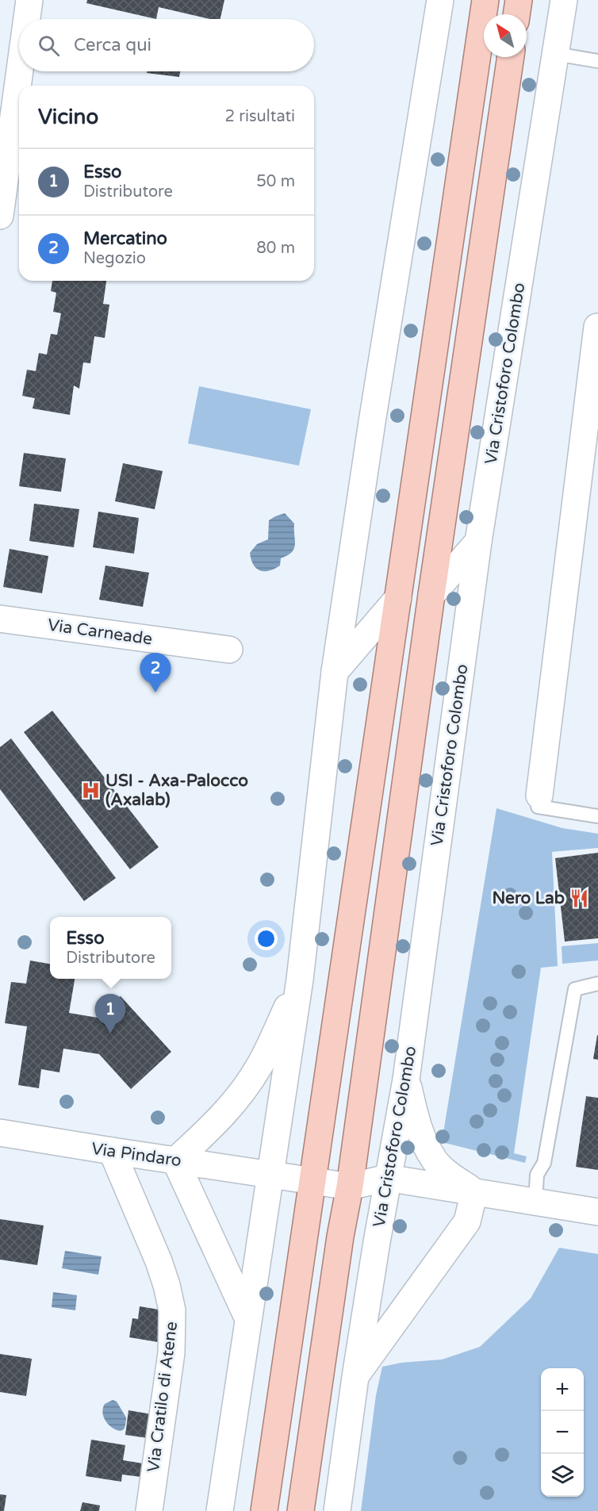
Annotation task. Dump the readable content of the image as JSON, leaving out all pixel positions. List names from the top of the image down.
{
  "streets": {
    "street": [
      "Via Cristoforo Colombo",
      "Via Carneade",
      "Via Pindaro",
      "Via Cratilo di Atene"
    ]
  },
  "crossings": [
    ["Via Pindaro", "Via Cratilo di Atene"]
  ],
  "places": {
    "hospital": ["USI - Axa-Palocco (Axalab)"],
    "restaurant": ["Nero Lab"]
  },
  "north": "top left",
  "page": {
    "search": "Cerca qui",
    "heading": ["Vicino", "2 risultati"],
    "list": [
      {
        "mark": "1",
        "name": "Esso",
        "note": "Distributore",
        "value": "50 m"
      },
      {
        "mark": "2",
        "name": "Mercatino",
        "note": "Negozio",
        "value": "80 m"
      }
    ],
    "pins": ["2", "1"],
    "popup": ["Esso", "Distributore"],
    "map_buttons": ["+", "−"]
  }
}
